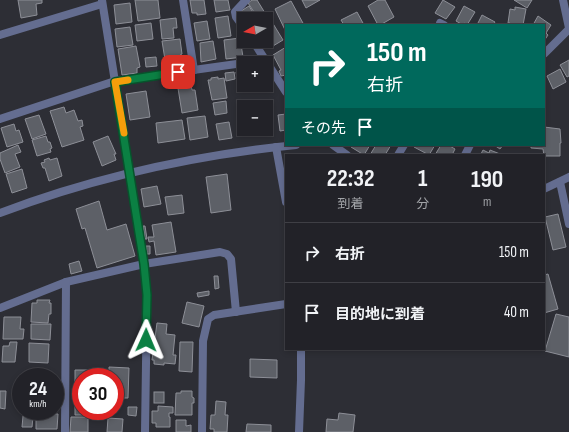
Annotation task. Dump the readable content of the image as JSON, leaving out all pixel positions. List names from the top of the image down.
{
  "north": "left",
  "page": {
    "map_buttons": ["+", "−"],
    "turn": ["150 m", "右折"],
    "then": "その先",
    "eta": [
      "22:32",
      "到着",
      "1",
      "分",
      "190",
      "m"
    ],
    "list": [
      {
        "name": "右折",
        "value": "150 m"
      },
      {
        "name": "目的地に到着",
        "value": "40 m"
      }
    ],
    "speed": "24 km/h",
    "limit": "30"
  }
}
